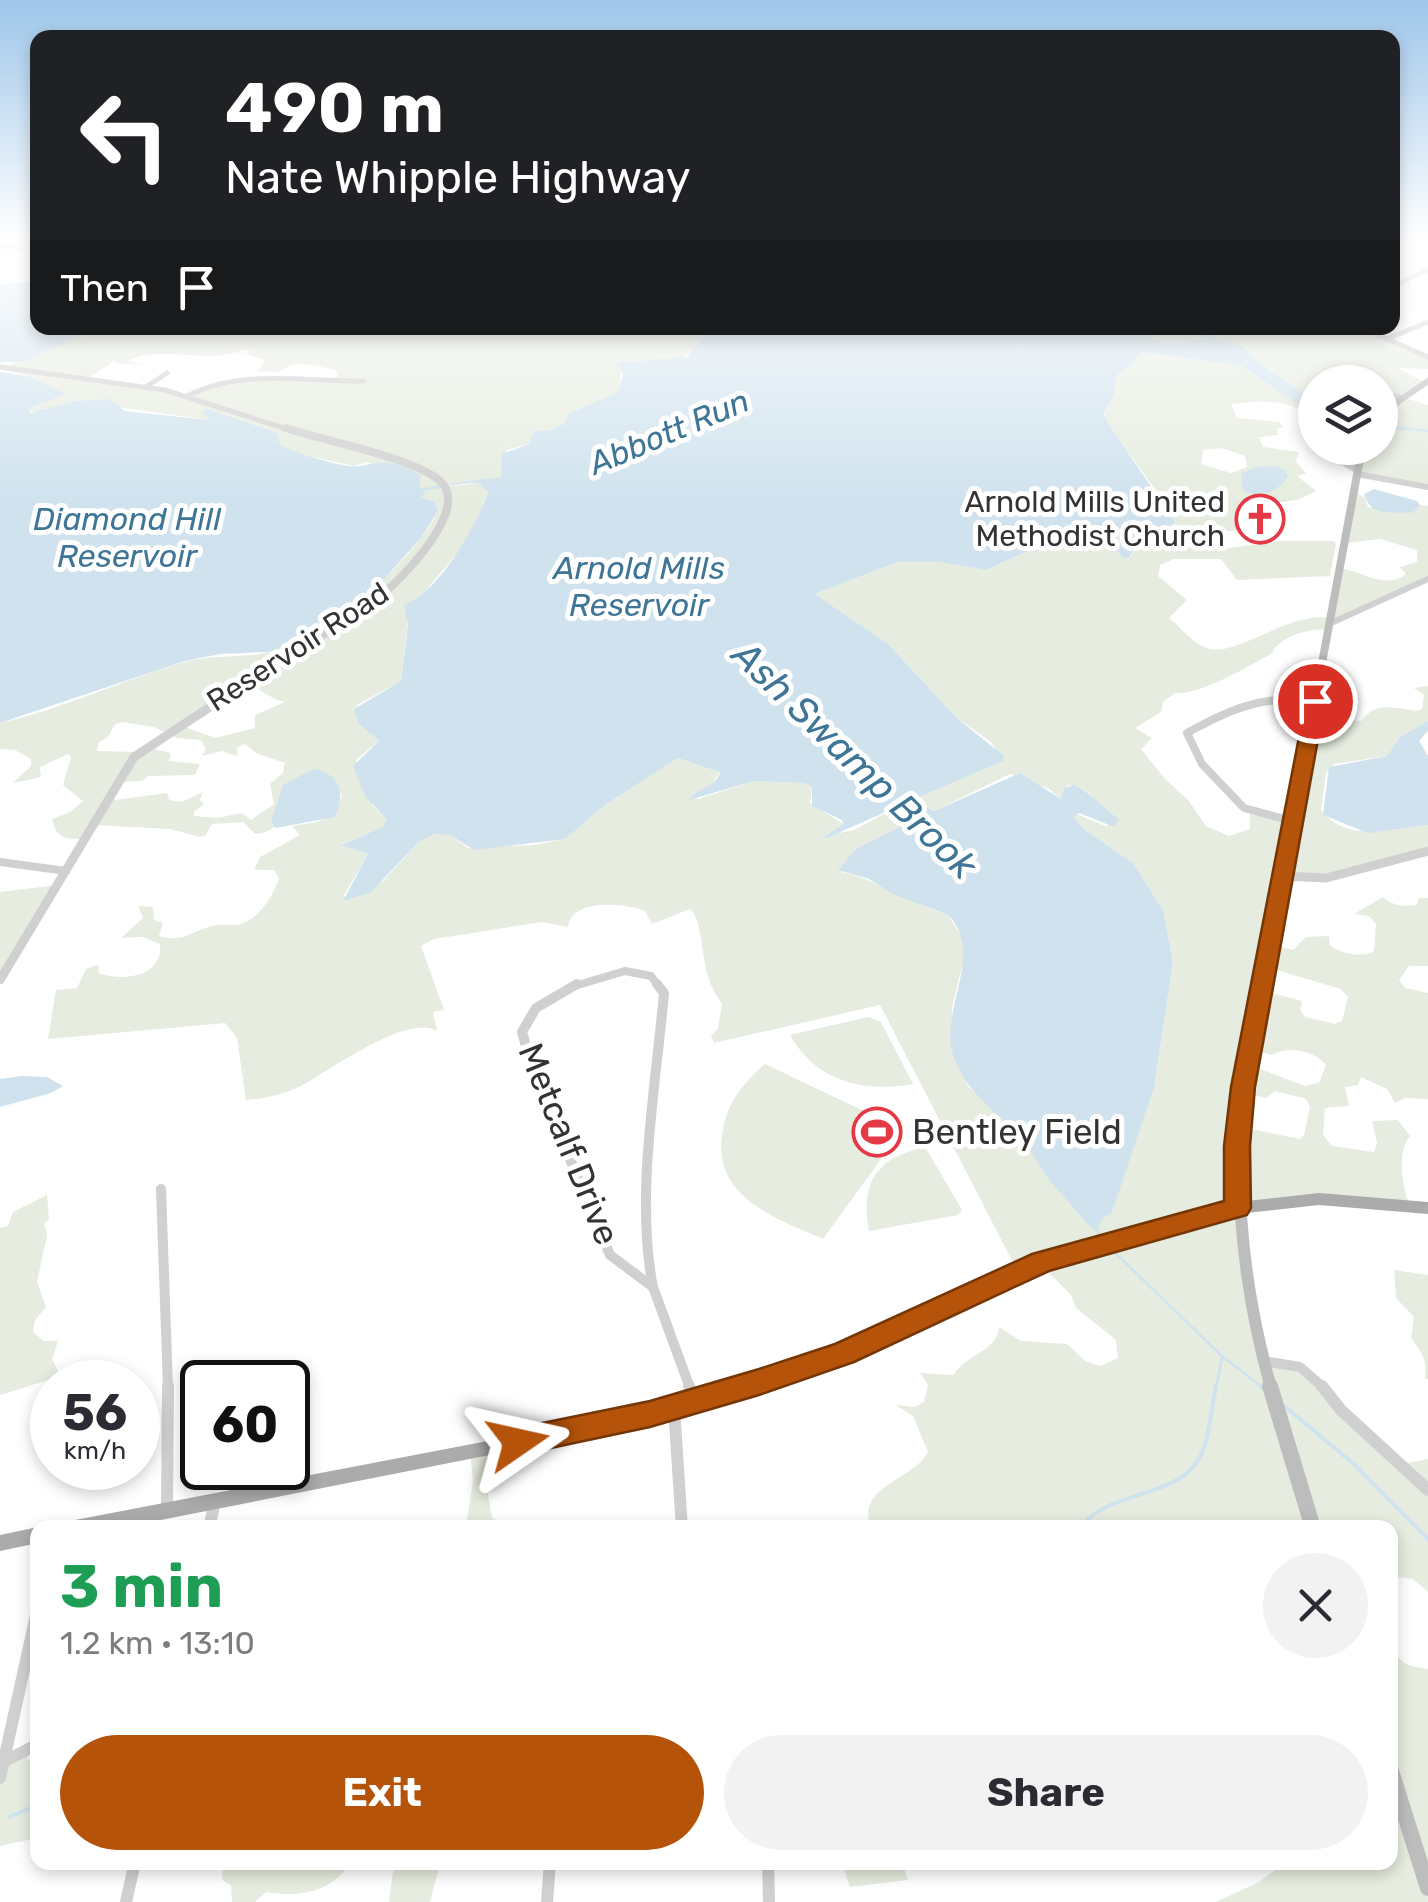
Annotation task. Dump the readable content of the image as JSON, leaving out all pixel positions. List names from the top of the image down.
{
  "streets": {
    "street": ["Reservoir Road", "Metcalf Drive"]
  },
  "water": [
    "Abbott Run",
    "Diamond Hill Reservoir",
    "Arnold Mills Reservoir",
    "Ash Swamp Brook"
  ],
  "places": {
    "church": ["Arnold Mills United Methodist Church"],
    "sports": ["Bentley Field"]
  },
  "page": {
    "turn": ["490 m", "Nate Whipple Highway"],
    "then": "Then",
    "speed": "56 km/h",
    "limit": "60",
    "heading": ["3 min", "1.2 km · 13:10"],
    "buttons": ["Exit", "Share"]
  }
}
